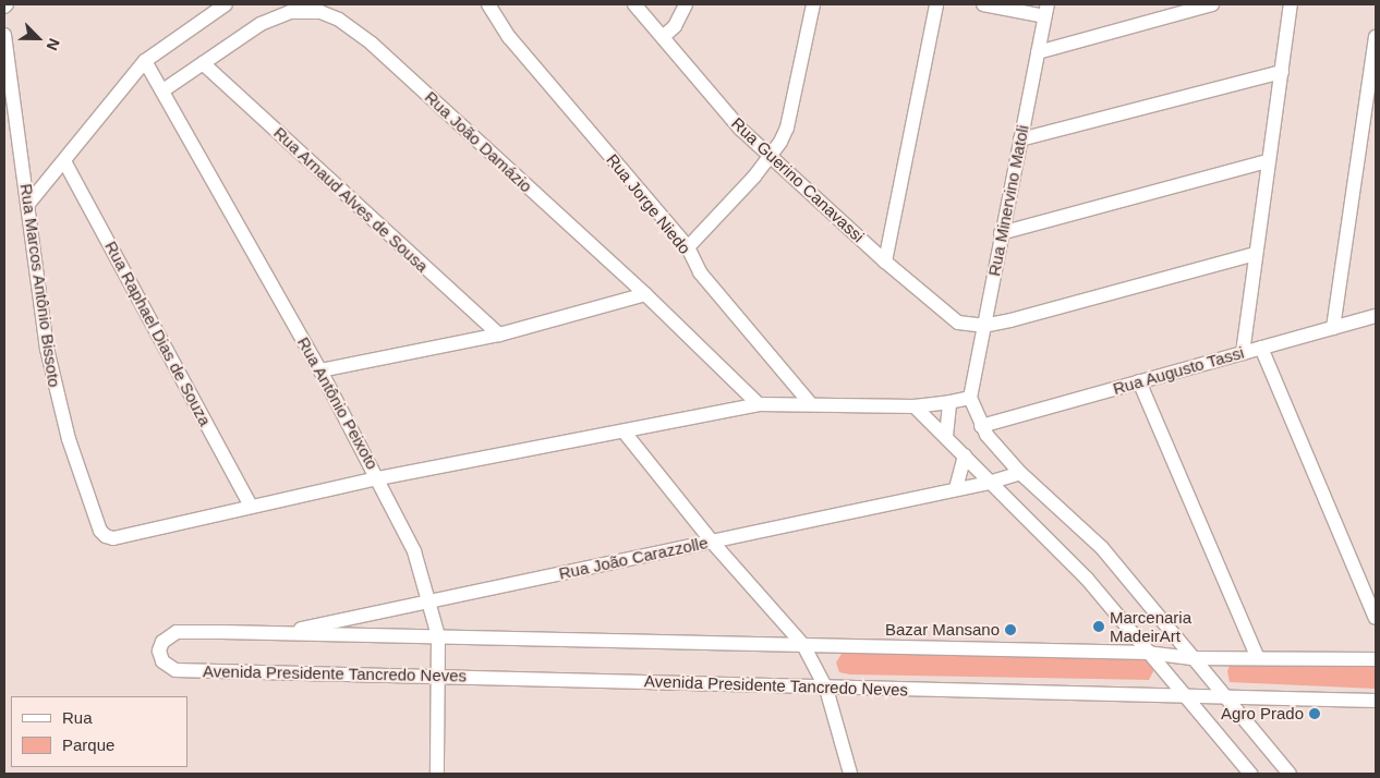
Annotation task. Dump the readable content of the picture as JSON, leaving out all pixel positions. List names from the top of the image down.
{
  "streets": {
    "street": [
      "Rua João Damázio",
      "Rua Guerino Canavassi",
      "Rua Arnaud Alves de Sousa",
      "Rua Minervino Matoli",
      "Rua Jorge Niedo",
      "Rua Marcos Antônio Bissoto",
      "Rua Raphael Dias de Souza",
      "Rua Augusto Tassi",
      "Rua Antônio Peixoto",
      "Rua João Carazzolle",
      "Avenida Presidente Tancredo Neves"
    ]
  },
  "crossings": [
    ["Rua João Damázio", "Rua Arnaud Alves de Sousa"],
    ["Rua João Damázio", "Rua Antônio Peixoto"],
    ["Rua Guerino Canavassi", "Rua Minervino Matoli"],
    ["Rua Marcos Antônio Bissoto", "Rua Raphael Dias de Souza"],
    ["Rua Antônio Peixoto", "Rua João Carazzolle"],
    ["Rua Antônio Peixoto", "Avenida Presidente Tancredo Neves"],
    ["Rua João Carazzolle", "Avenida Presidente Tancredo Neves"]
  ],
  "places": ["Marcenaria MadeirArt", "Bazar Mansano", "Agro Prado"],
  "legend": ["Rua", "Parque"],
  "north": "bottom right"
}
